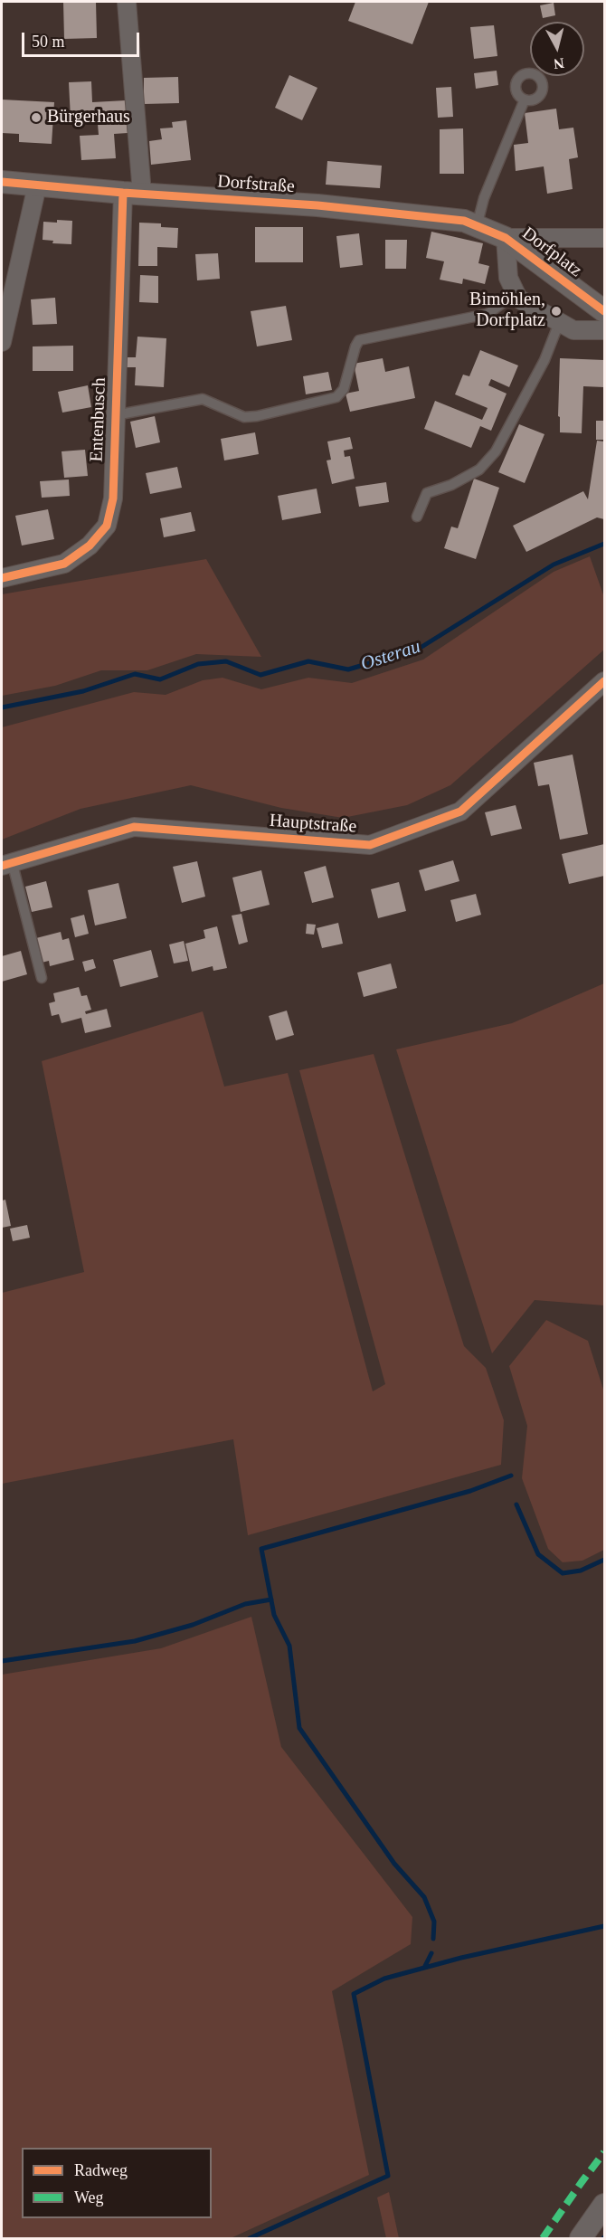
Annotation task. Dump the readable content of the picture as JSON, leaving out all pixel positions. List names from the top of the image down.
{
  "streets": {
    "street": [
      "Dorfstraße",
      "Dorfplatz",
      "Entenbusch",
      "Hauptstraße"
    ]
  },
  "crossings": [
    ["Dorfstraße", "Dorfplatz"],
    ["Dorfstraße", "Entenbusch"]
  ],
  "water": ["Osterau"],
  "places": ["Bürgerhaus", "Bimöhlen, Dorfplatz"],
  "legend": ["Radweg", "Weg"],
  "scale_bar": "50 m",
  "north": "bottom"
}
